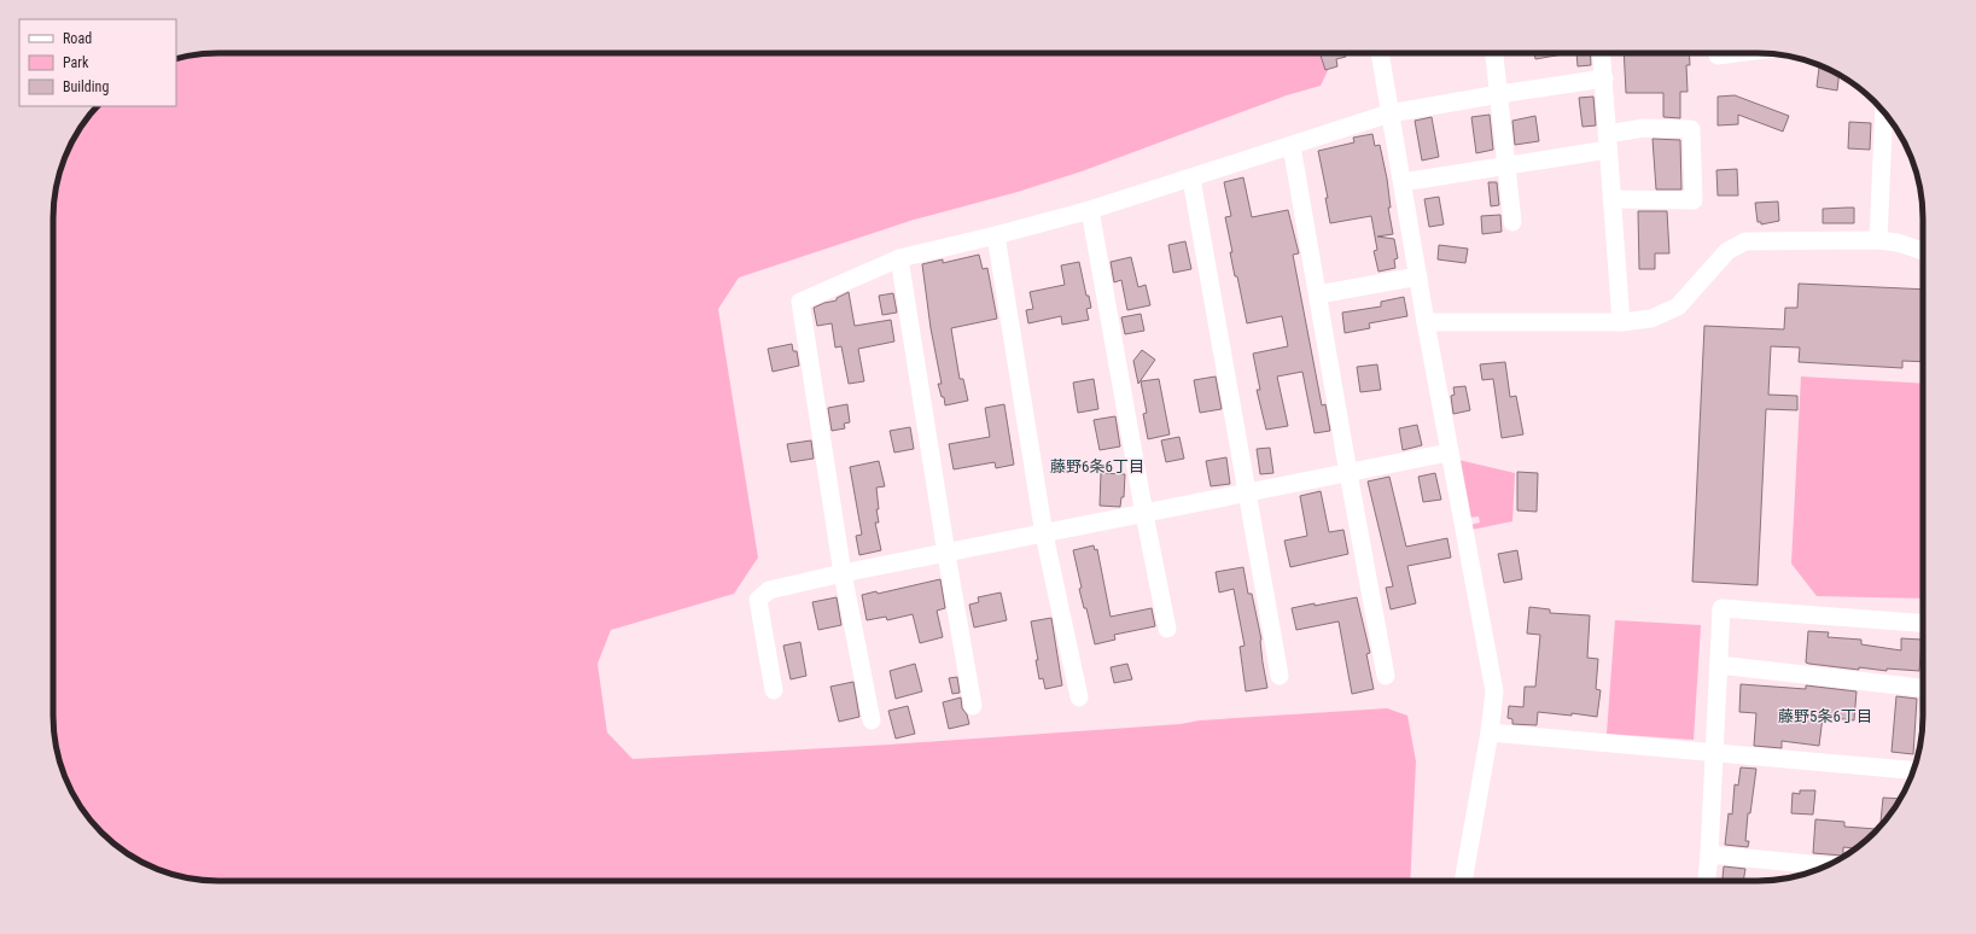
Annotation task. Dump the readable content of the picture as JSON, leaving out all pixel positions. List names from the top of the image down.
{
  "districts": ["藤野6条6丁目", "藤野5条6丁目"],
  "legend": ["Road", "Park", "Building"]
}
